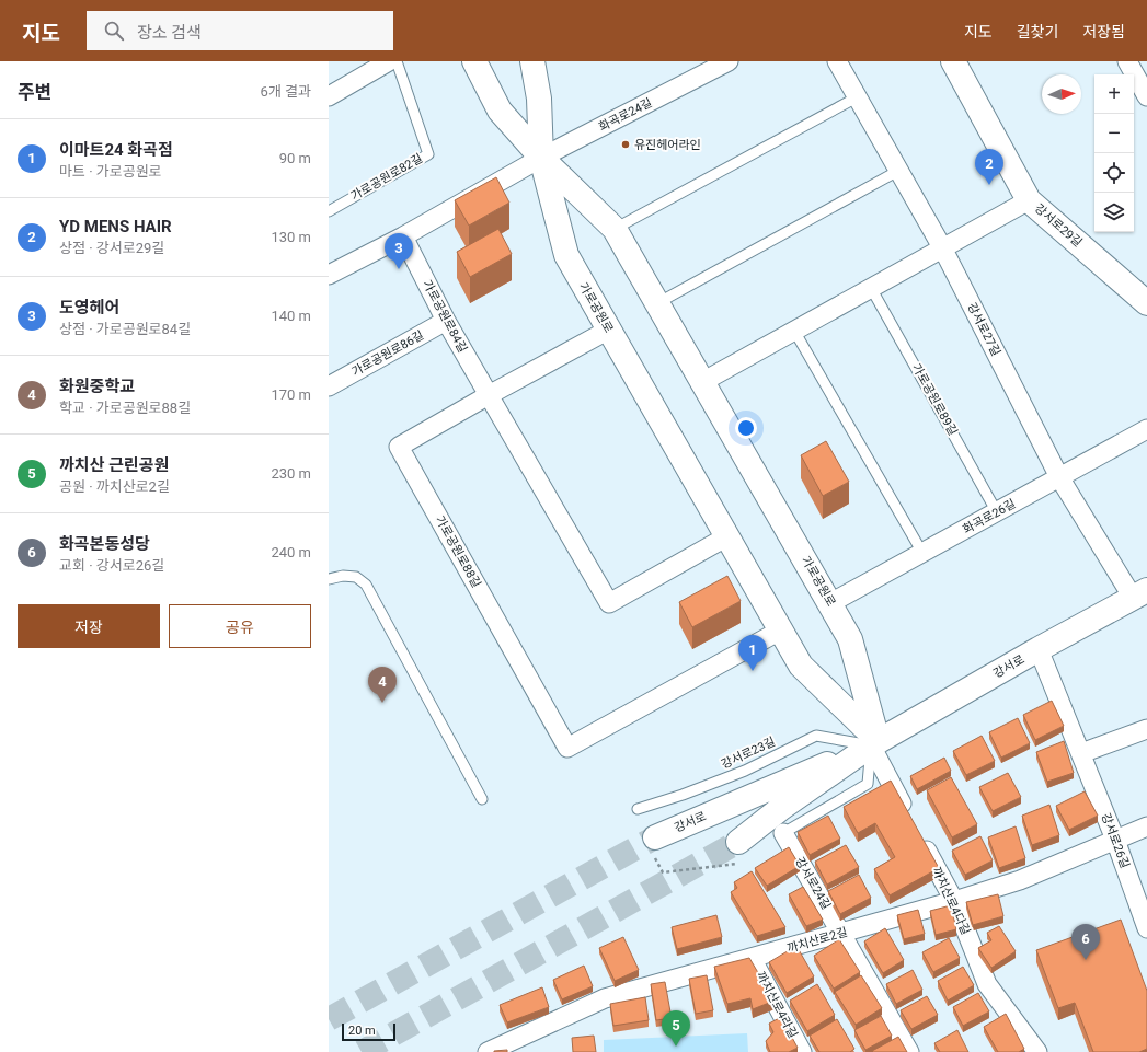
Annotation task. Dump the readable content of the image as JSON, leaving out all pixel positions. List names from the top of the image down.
{
  "streets": {
    "main road": ["강서로29길", "가로공원로", "강서로"],
    "street": [
      "화곡로24길",
      "가로공원로84길",
      "강서로27길",
      "가로공원로86길",
      "화곡로26길",
      "가로공원로88길",
      "강서로26길",
      "강서로24길",
      "까치산로4다길",
      "까치산로2길",
      "까치산로4라길"
    ],
    "lane": ["가로공원로82길", "가로공원로89길", "강서로23길"]
  },
  "crossings": [
    ["화곡로24길", "가로공원로"],
    ["가로공원로", "화곡로26길"],
    ["가로공원로", "가로공원로88길"],
    ["가로공원로", "강서로"],
    ["가로공원로", "강서로23길"],
    ["가로공원로", "강서로24길"],
    ["가로공원로", "까치산로4다길"],
    ["가로공원로84길", "가로공원로86길"],
    ["가로공원로84길", "가로공원로88길"],
    ["강서로27길", "화곡로26길"],
    ["강서로27길", "강서로"],
    ["가로공원로89길", "화곡로26길"],
    ["강서로", "강서로23길"],
    ["강서로", "강서로26길"],
    ["강서로", "강서로24길"],
    ["강서로", "까치산로4다길"],
    ["강서로23길", "강서로24길"],
    ["강서로23길", "까치산로4다길"],
    ["강서로26길", "까치산로2길"],
    ["강서로24길", "까치산로4다길"],
    ["강서로24길", "까치산로2길"],
    ["까치산로4다길", "까치산로2길"],
    ["까치산로2길", "까치산로4라길"]
  ],
  "places": ["유진헤어라인"],
  "scale_bar": "20 m",
  "north": "right",
  "page": {
    "header": "지도",
    "search": "장소 검색",
    "nav": ["지도", "길찾기", "저장됨"],
    "heading": ["주변", "6개 결과"],
    "map_buttons": ["+", "−"],
    "list": [
      {
        "mark": "1",
        "name": "이마트24 화곡점",
        "note": "마트 · 가로공원로",
        "value": "90 m"
      },
      {
        "mark": "2",
        "name": "YD MENS HAIR",
        "note": "상점 · 강서로29길",
        "value": "130 m"
      },
      {
        "mark": "3",
        "name": "도영헤어",
        "note": "상점 · 가로공원로84길",
        "value": "140 m"
      },
      {
        "mark": "4",
        "name": "화원중학교",
        "note": "학교 · 가로공원로88길",
        "value": "170 m"
      },
      {
        "mark": "5",
        "name": "까치산 근린공원",
        "note": "공원 · 까치산로2길",
        "value": "230 m"
      },
      {
        "mark": "6",
        "name": "화곡본동성당",
        "note": "교회 · 강서로26길",
        "value": "240 m"
      }
    ],
    "pins": [
      "2",
      "3",
      "1",
      "4",
      "6",
      "5"
    ],
    "buttons": ["저장", "공유"],
    "scale": "20 m"
  }
}
